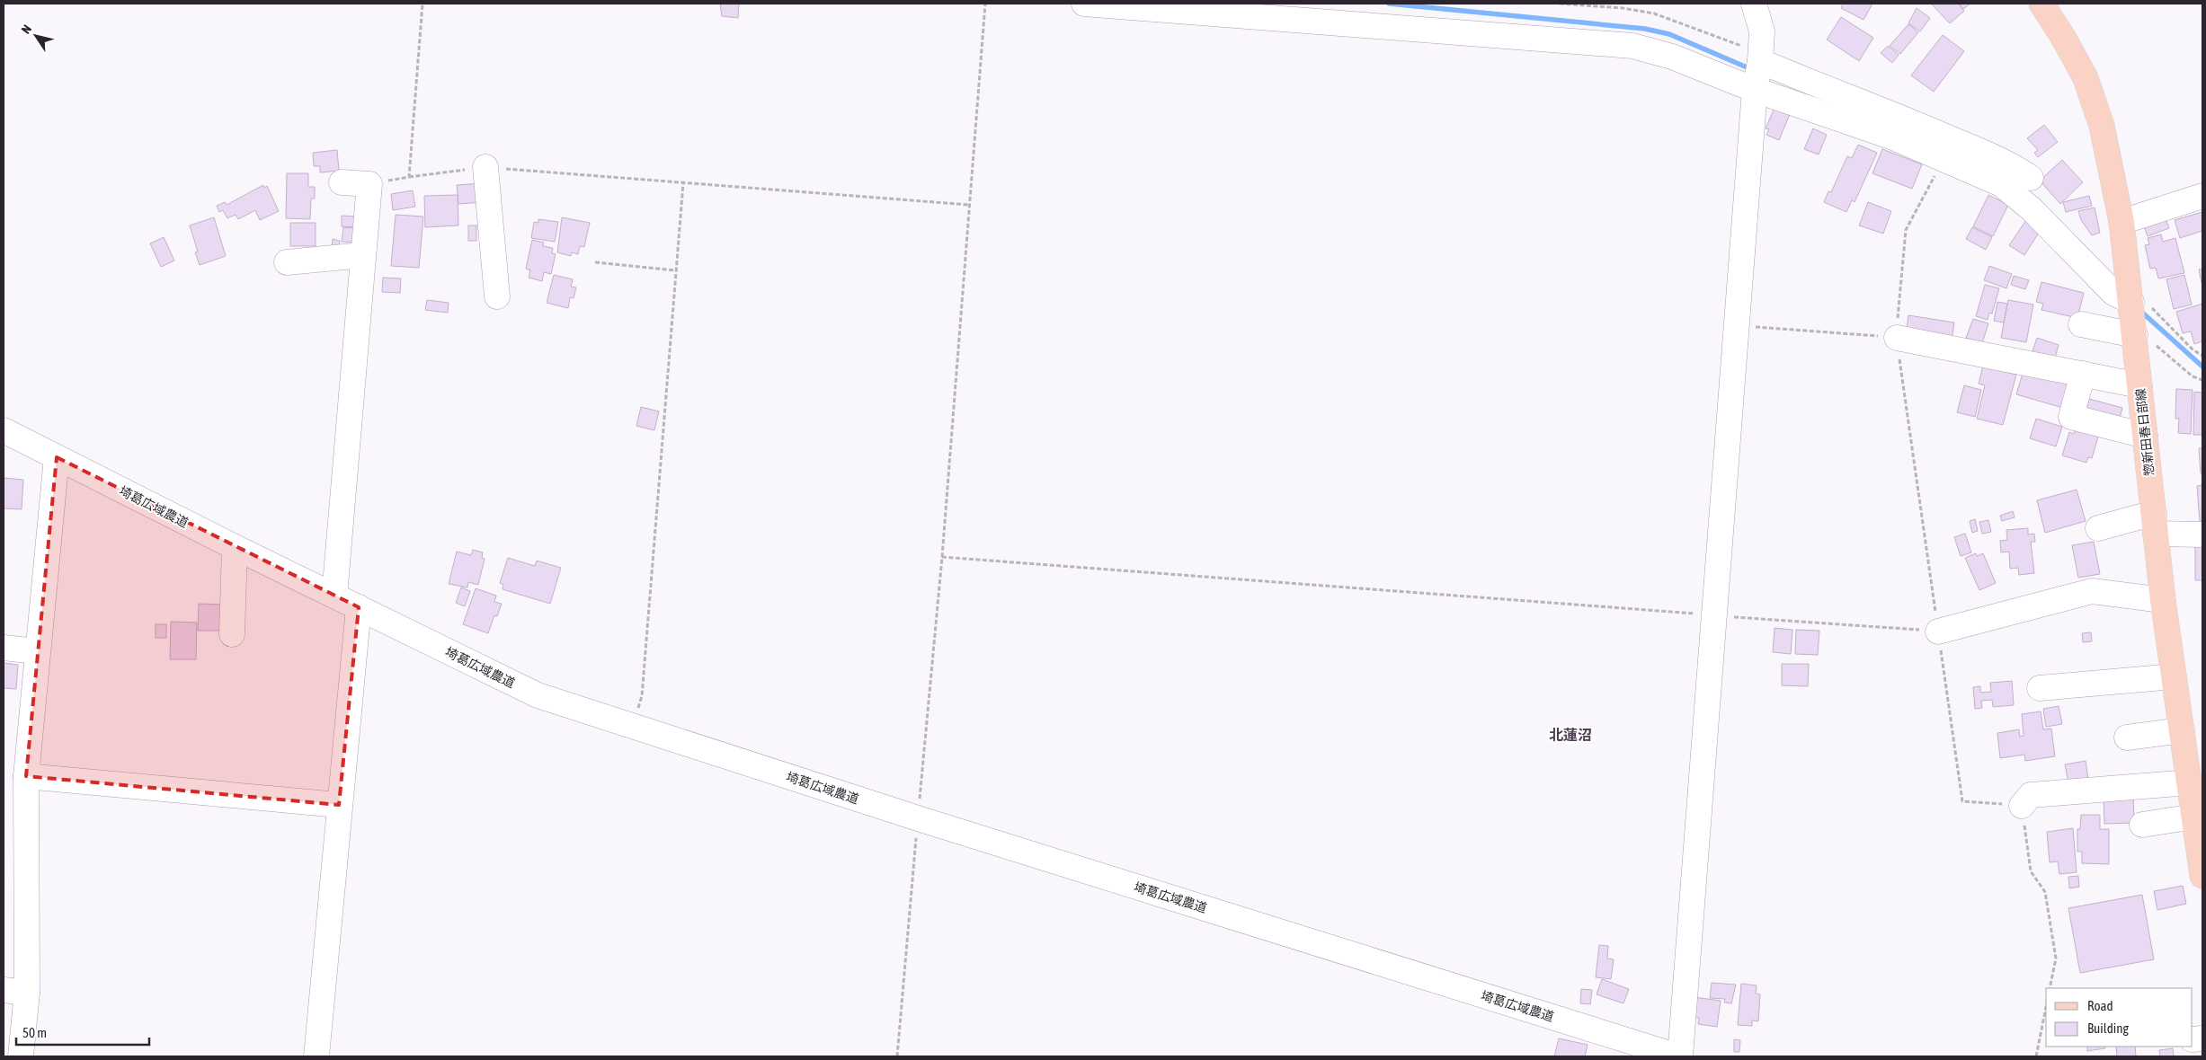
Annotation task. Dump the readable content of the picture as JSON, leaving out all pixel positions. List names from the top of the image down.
{
  "streets": {
    "main road": ["惣新田春日部線"],
    "street": ["埼葛広域農道"]
  },
  "districts": ["北蓮沼"],
  "legend": ["Road", "Building"],
  "scale_bar": "50 m",
  "north": "top left"
}
